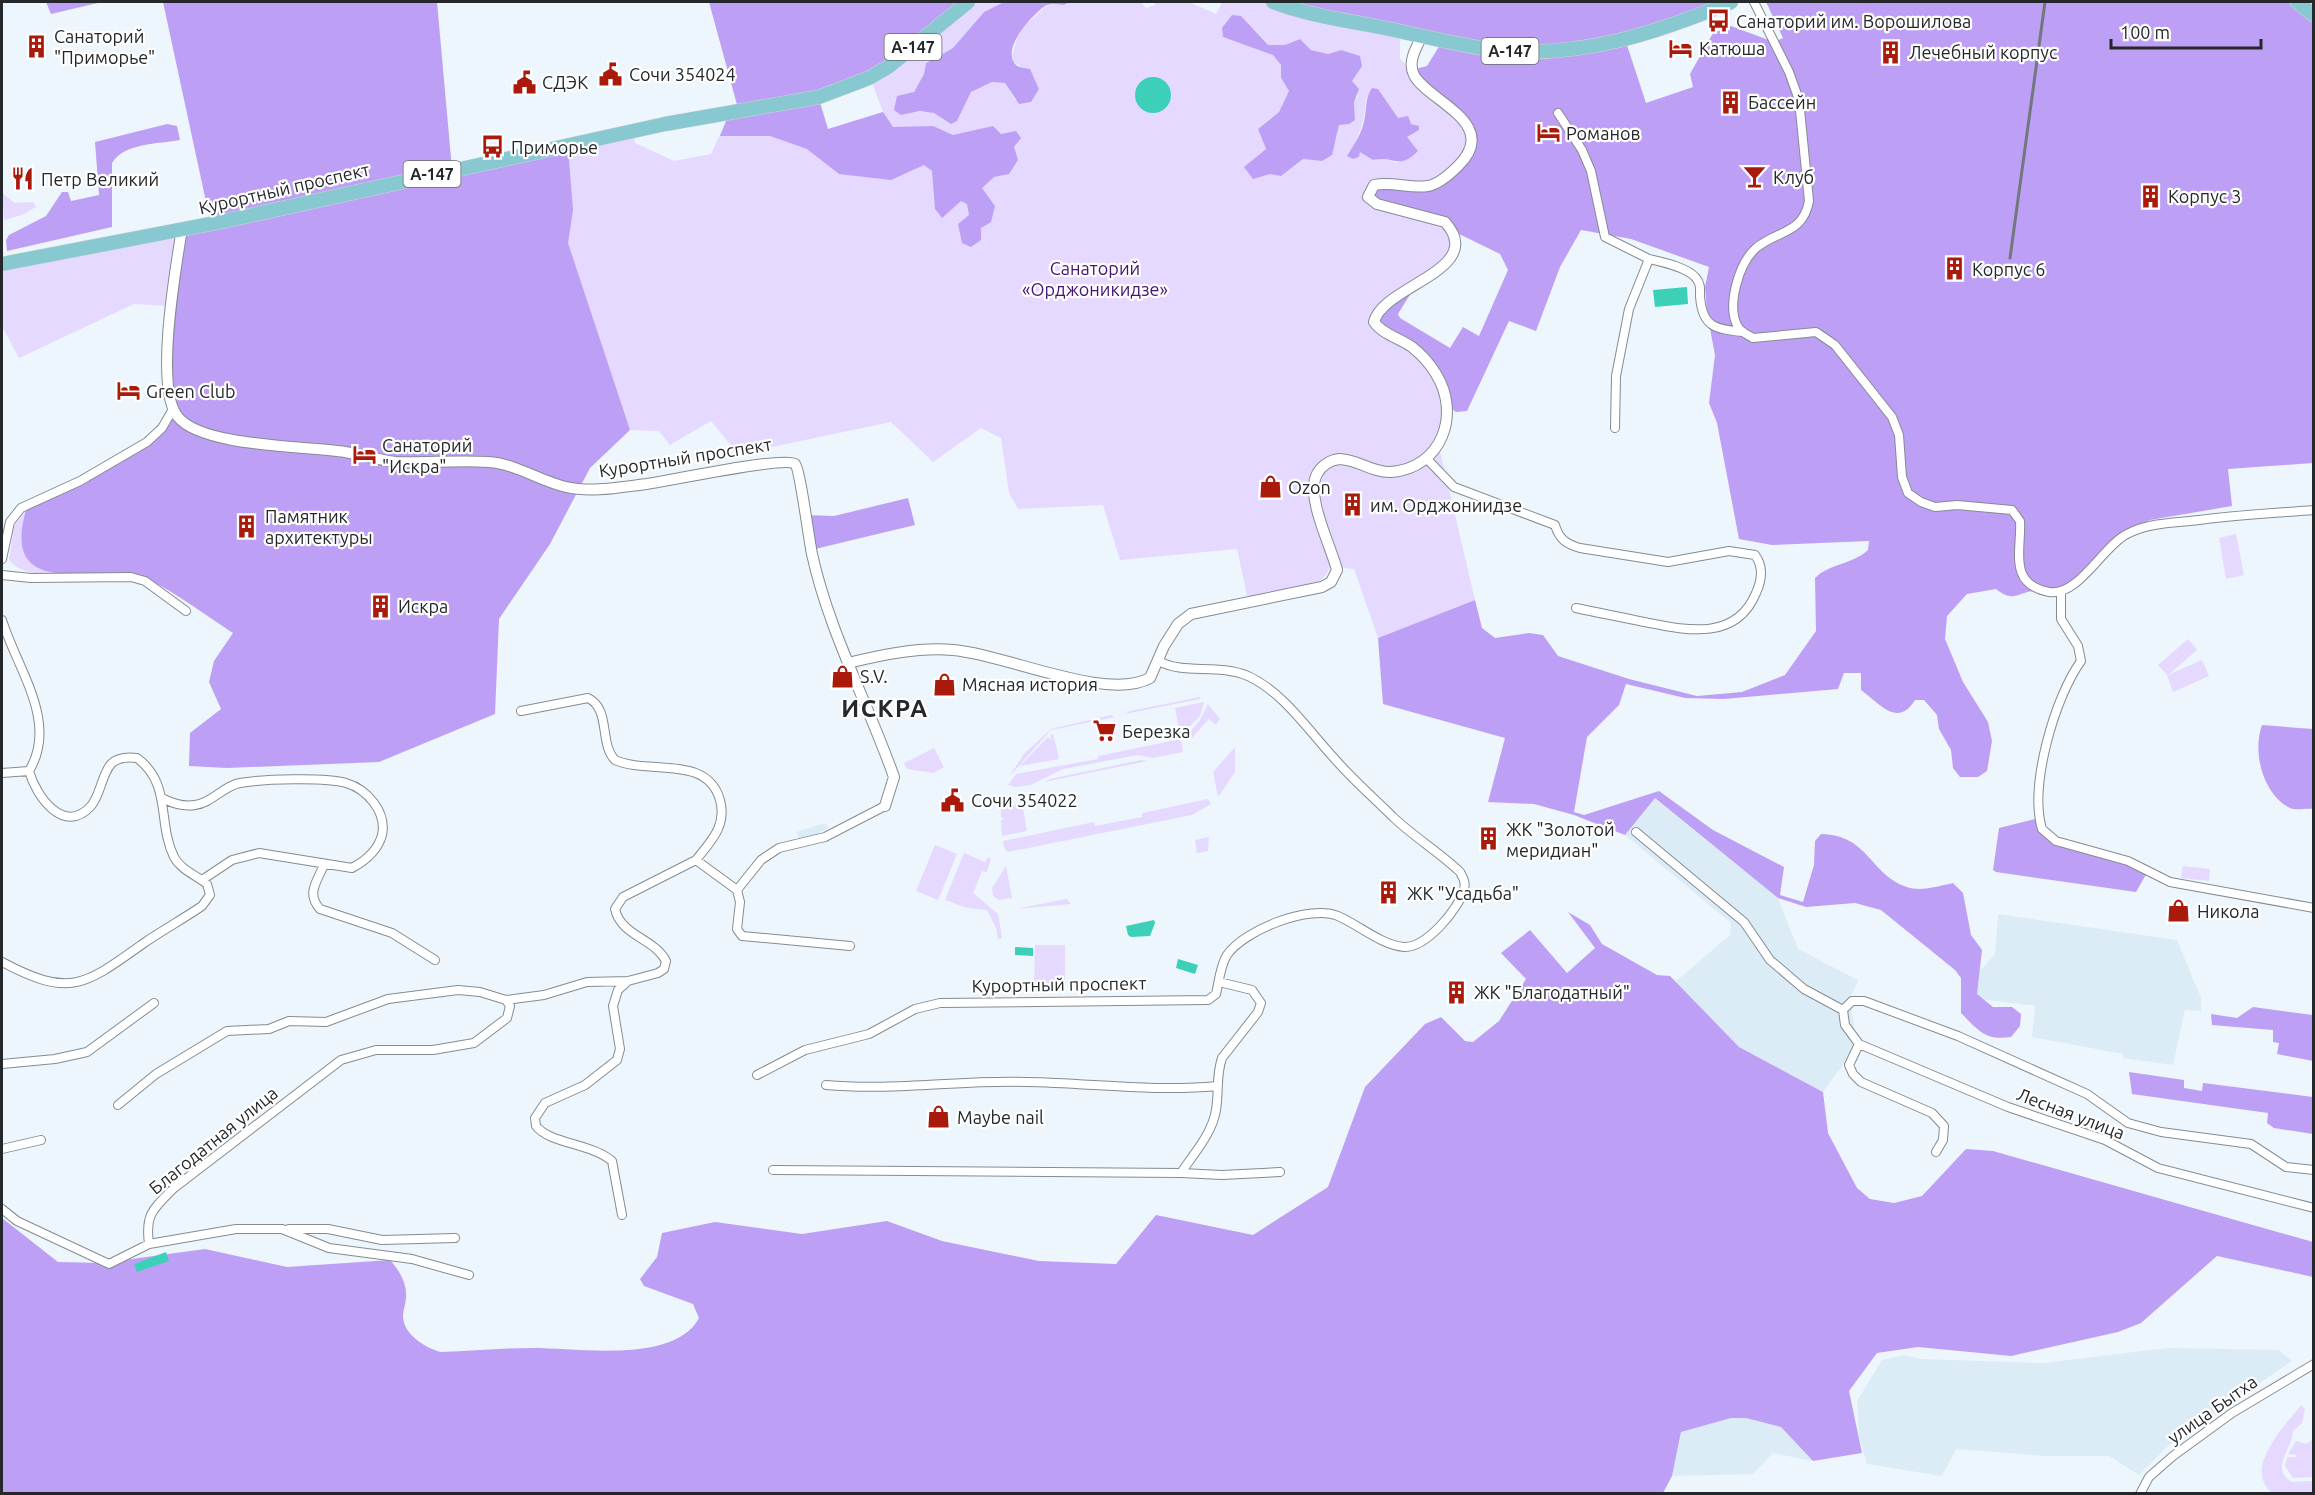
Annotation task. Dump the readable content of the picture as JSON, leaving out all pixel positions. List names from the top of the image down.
{
  "streets": {
    "main road": ["А-147", "Курортный проспект"],
    "street": ["Лесная улица", "Благодатная улица", "улица Бытха"]
  },
  "districts": ["ИСКРА"],
  "parks": ["Санаторий «Орджоникидзе»"],
  "places": {
    "bus stop": ["Санаторий им. Ворошилова", "Приморье"],
    "building": [
      "Санаторий \"Приморье\"",
      "Лечебный корпус",
      "Бассейн",
      "Корпус 3",
      "Корпус 6",
      "им. Орджониидзе",
      "Памятник архитектуры",
      "Искра",
      "ЖК \"Золотой меридиан\"",
      "ЖК \"Усадьба\"",
      "ЖК \"Благодатный\""
    ],
    "hotel": [
      "Катюша",
      "Романов",
      "Green Club",
      "Санаторий \"Искра\""
    ],
    "public building": ["Сочи 354024", "СДЭК", "Сочи 354022"],
    "bar": ["Клуб"],
    "restaurant": ["Петр Великий"],
    "shop": [
      "Ozon",
      "S.V.",
      "Мясная история",
      "Никола",
      "Maybe nail"
    ],
    "supermarket": ["Березка"]
  },
  "scale_bar": "100 m"
}
